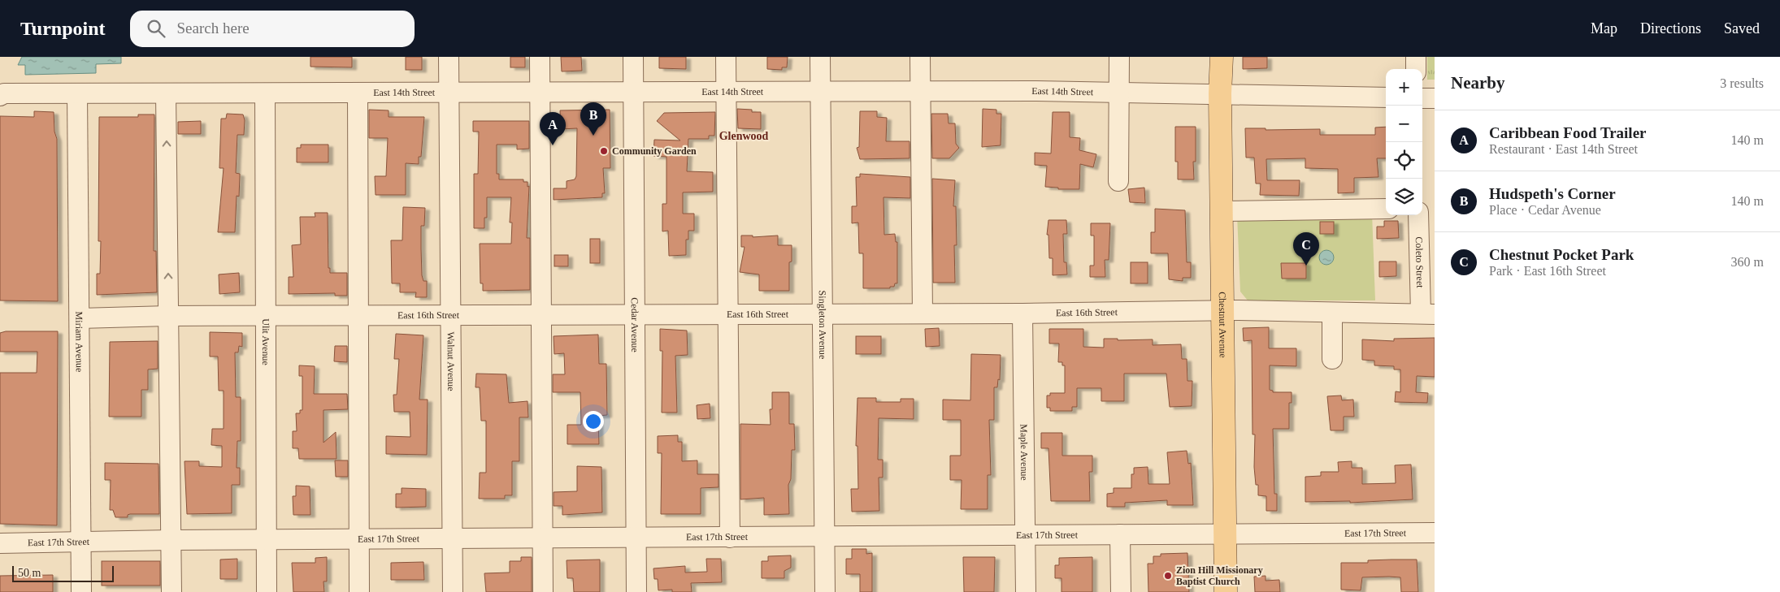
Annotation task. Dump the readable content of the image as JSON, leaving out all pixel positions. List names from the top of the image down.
{
  "streets": {
    "main road": ["Chestnut Avenue"],
    "street": [
      "East 14th Street",
      "Coleto Street",
      "East 16th Street",
      "Singleton Avenue",
      "Cedar Avenue",
      "Miriam Avenue",
      "Ulit Avenue",
      "Walnut Avenue",
      "Maple Avenue",
      "East 17th Street"
    ]
  },
  "crossings": [
    ["East 14th Street", "Singleton Avenue"],
    ["East 14th Street", "Chestnut Avenue"],
    ["East 14th Street", "Cedar Avenue"],
    ["East 14th Street", "Miriam Avenue"],
    ["East 14th Street", "Ulit Avenue"],
    ["East 14th Street", "Walnut Avenue"],
    ["Coleto Street", "East 16th Street"],
    ["East 16th Street", "Singleton Avenue"],
    ["East 16th Street", "Chestnut Avenue"],
    ["East 16th Street", "Cedar Avenue"],
    ["East 16th Street", "Miriam Avenue"],
    ["East 16th Street", "Ulit Avenue"],
    ["East 16th Street", "Walnut Avenue"],
    ["East 16th Street", "Maple Avenue"],
    ["Singleton Avenue", "East 17th Street"],
    ["Chestnut Avenue", "East 17th Street"],
    ["Cedar Avenue", "East 17th Street"],
    ["Miriam Avenue", "East 17th Street"],
    ["Ulit Avenue", "East 17th Street"],
    ["Walnut Avenue", "East 17th Street"],
    ["Maple Avenue", "East 17th Street"]
  ],
  "districts": ["Glenwood"],
  "places": ["Community Garden", "Zion Hill Missionary Baptist Church"],
  "scale_bar": "50 m",
  "page": {
    "header": "Turnpoint",
    "search": "Search here",
    "nav": ["Map", "Directions", "Saved"],
    "heading": ["Nearby", "3 results"],
    "map_buttons": ["+", "−"],
    "pins": ["B", "A", "C"],
    "list": [
      {
        "mark": "A",
        "name": "Caribbean Food Trailer",
        "note": "Restaurant · East 14th Street",
        "value": "140 m"
      },
      {
        "mark": "B",
        "name": "Hudspeth's Corner",
        "note": "Place · Cedar Avenue",
        "value": "140 m"
      },
      {
        "mark": "C",
        "name": "Chestnut Pocket Park",
        "note": "Park · East 16th Street",
        "value": "360 m"
      }
    ],
    "scale": "50 m"
  }
}
